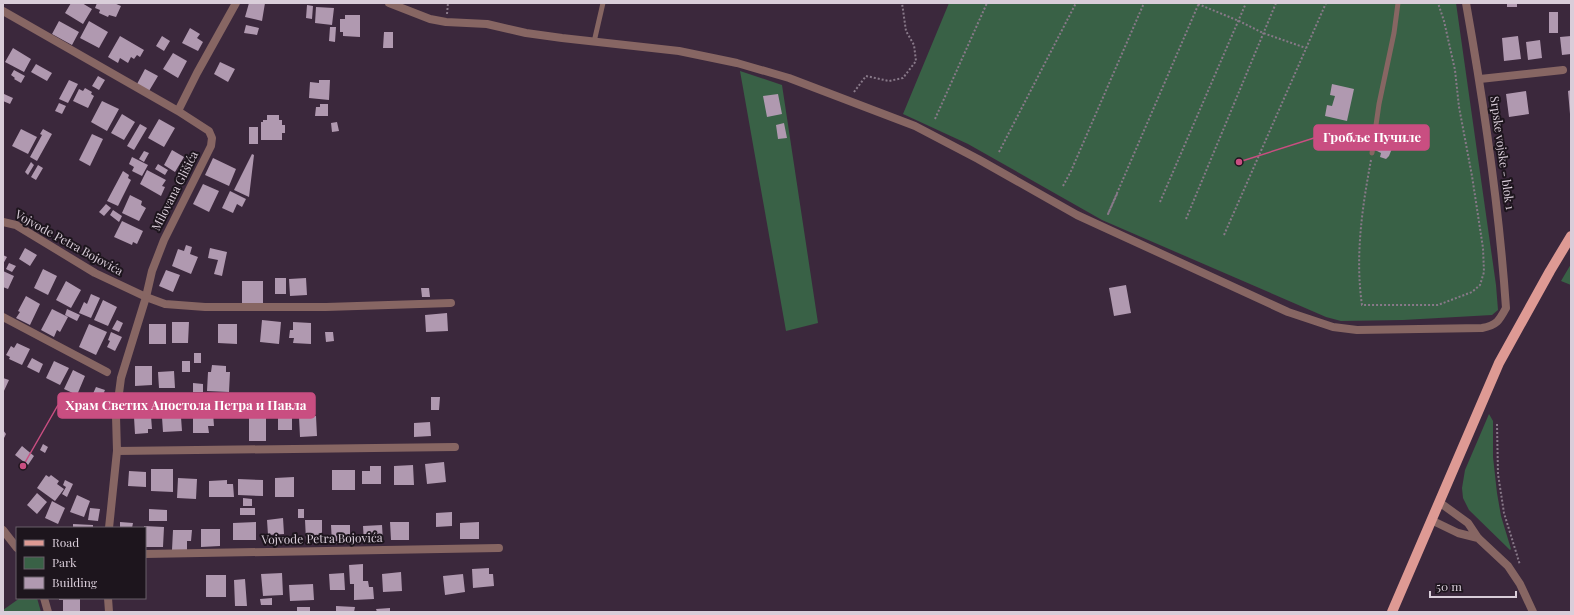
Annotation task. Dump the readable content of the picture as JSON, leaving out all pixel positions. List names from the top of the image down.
{
  "streets": {
    "street": ["Srpske vojske - blok 1", "Milovana Glišića", "Vojvode Petra Bojovića"]
  },
  "crossings": [
    ["Milovana Glišića", "Vojvode Petra Bojovića"]
  ],
  "places": ["Гробље Пучиле", "Храм Светих Апостола Петра и Павла"],
  "legend": ["Road", "Park", "Building"],
  "scale_bar": "50 m"
}
